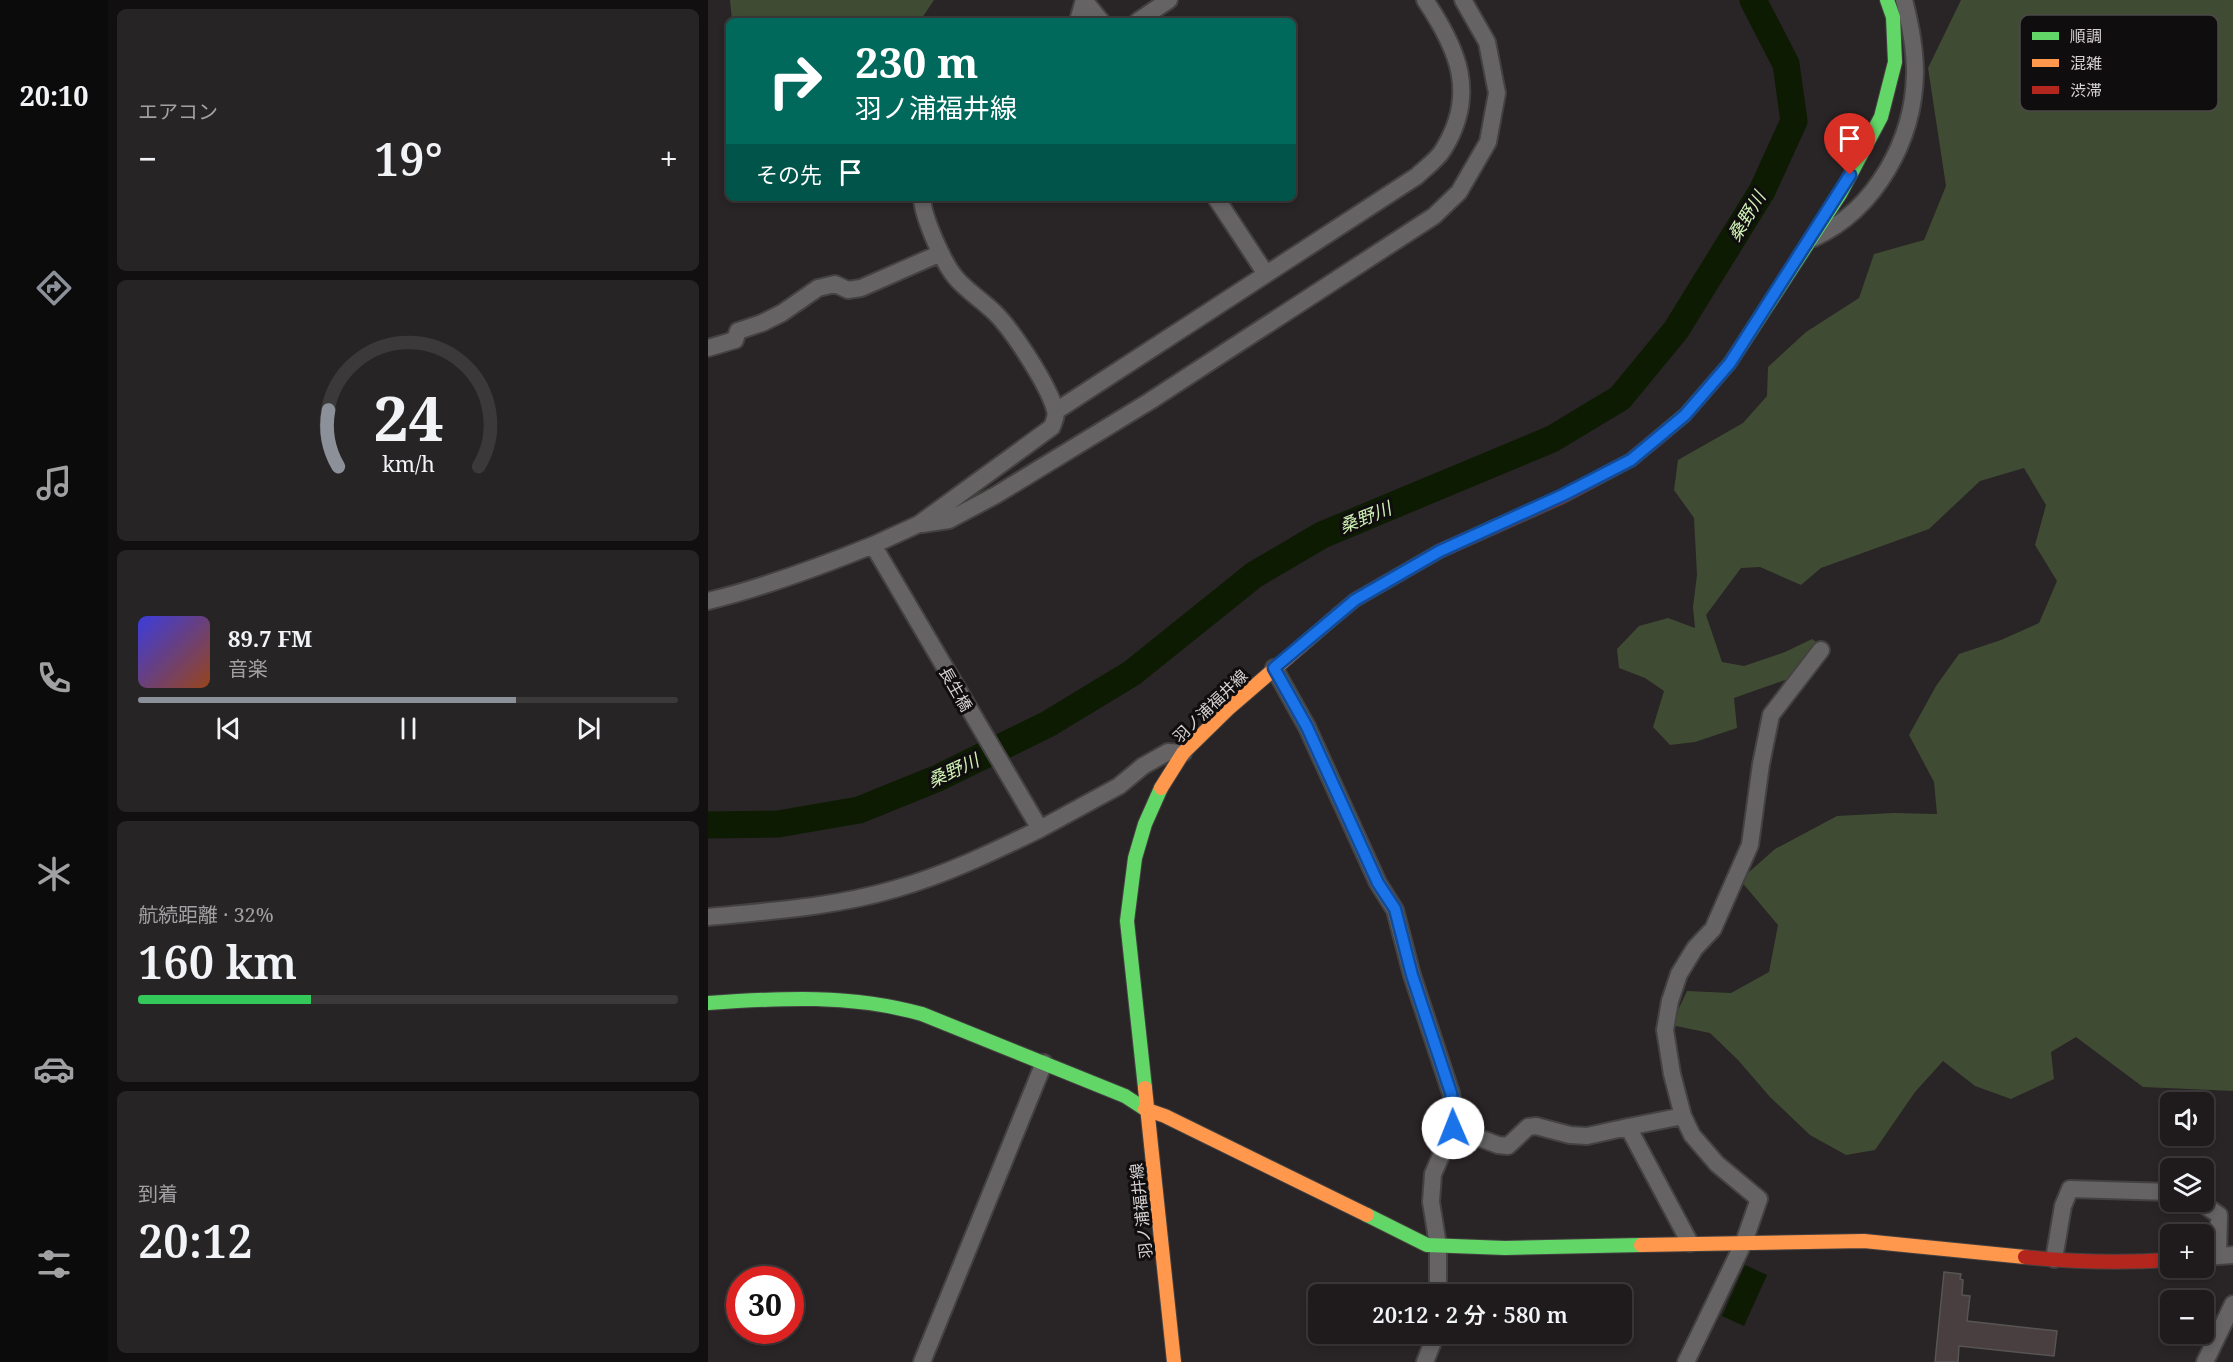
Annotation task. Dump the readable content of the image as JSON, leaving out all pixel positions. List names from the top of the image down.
{
  "streets": {
    "main road": ["羽ノ浦福井線"],
    "street": ["長生橋"]
  },
  "water": ["桑野川"],
  "legend": ["順調", "混雑", "渋滞"],
  "page": {
    "tabs": "20:10",
    "tile": [
      "エアコン",
      ["航続距離 · 32%", "160 km"],
      ["到着", "20:12"]
    ],
    "turn": ["230 m", "羽ノ浦福井線"],
    "heat": ["−", "19°", "+"],
    "then": "その先",
    "song": ["89.7 FM", "音楽"],
    "map_buttons": ["+", "−"],
    "limit": "30",
    "trip": "20:12 · 2 分 · 580 m",
    "gauge": ["24", "km/h"]
  }
}
